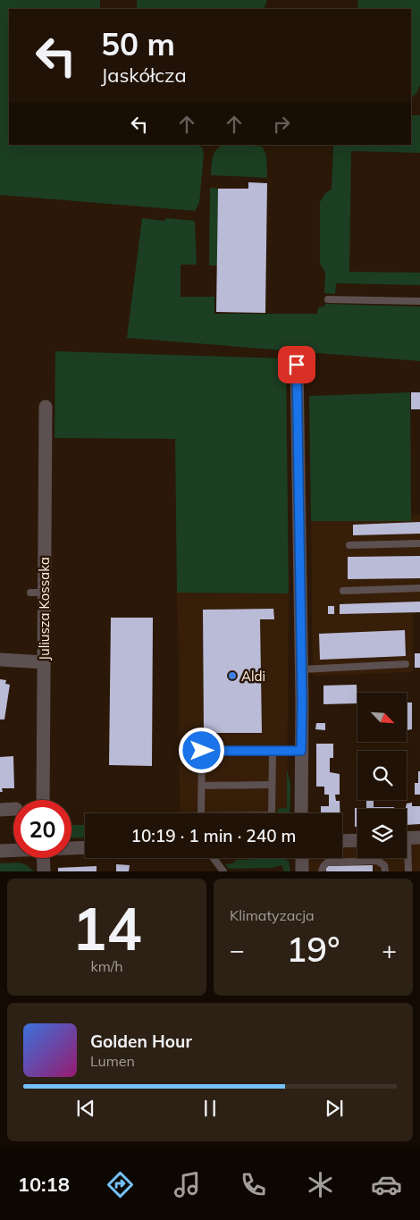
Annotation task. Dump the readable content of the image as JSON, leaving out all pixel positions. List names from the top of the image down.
{
  "streets": {
    "street": ["Juliusza Kossaka"]
  },
  "places": ["Aldi"],
  "north": "bottom right",
  "page": {
    "turn": ["50 m", "Jaskółcza"],
    "limit": "20",
    "trip": "10:19 · 1 min · 240 m",
    "tile": [
      ["14", "km/h"],
      "Klimatyzacja"
    ],
    "heat": ["−", "19°", "+"],
    "song": ["Golden Hour", "Lumen"],
    "tabs": "10:18"
  }
}
